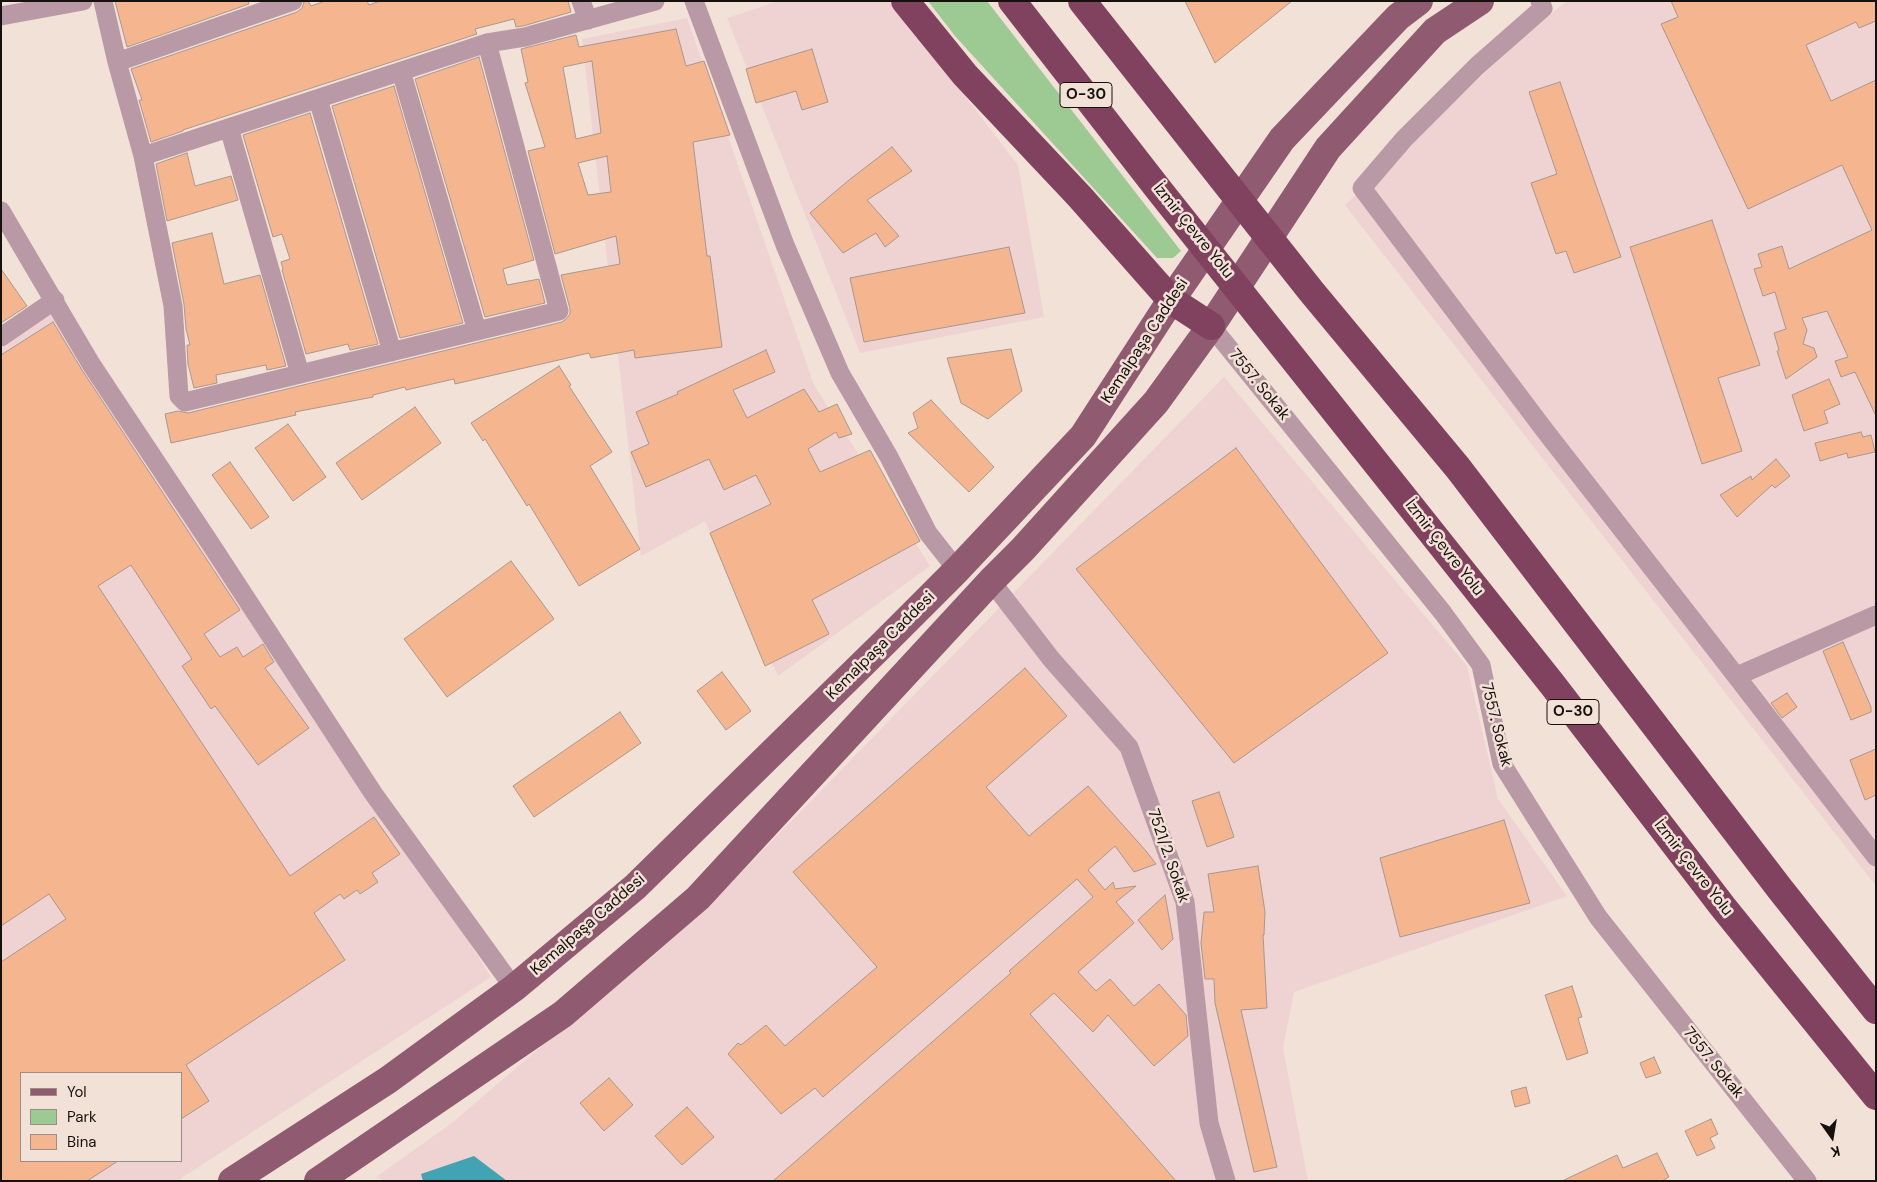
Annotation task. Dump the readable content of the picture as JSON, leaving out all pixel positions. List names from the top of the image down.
{
  "streets": {
    "highway": ["O-30", "İzmir Çevre Yolu"],
    "main road": ["Kemalpaşa Caddesi"],
    "street": ["7557. Sokak", "7521/2. Sokak"]
  },
  "legend": ["Yol", "Park", "Bina"],
  "north": "bottom"
}
